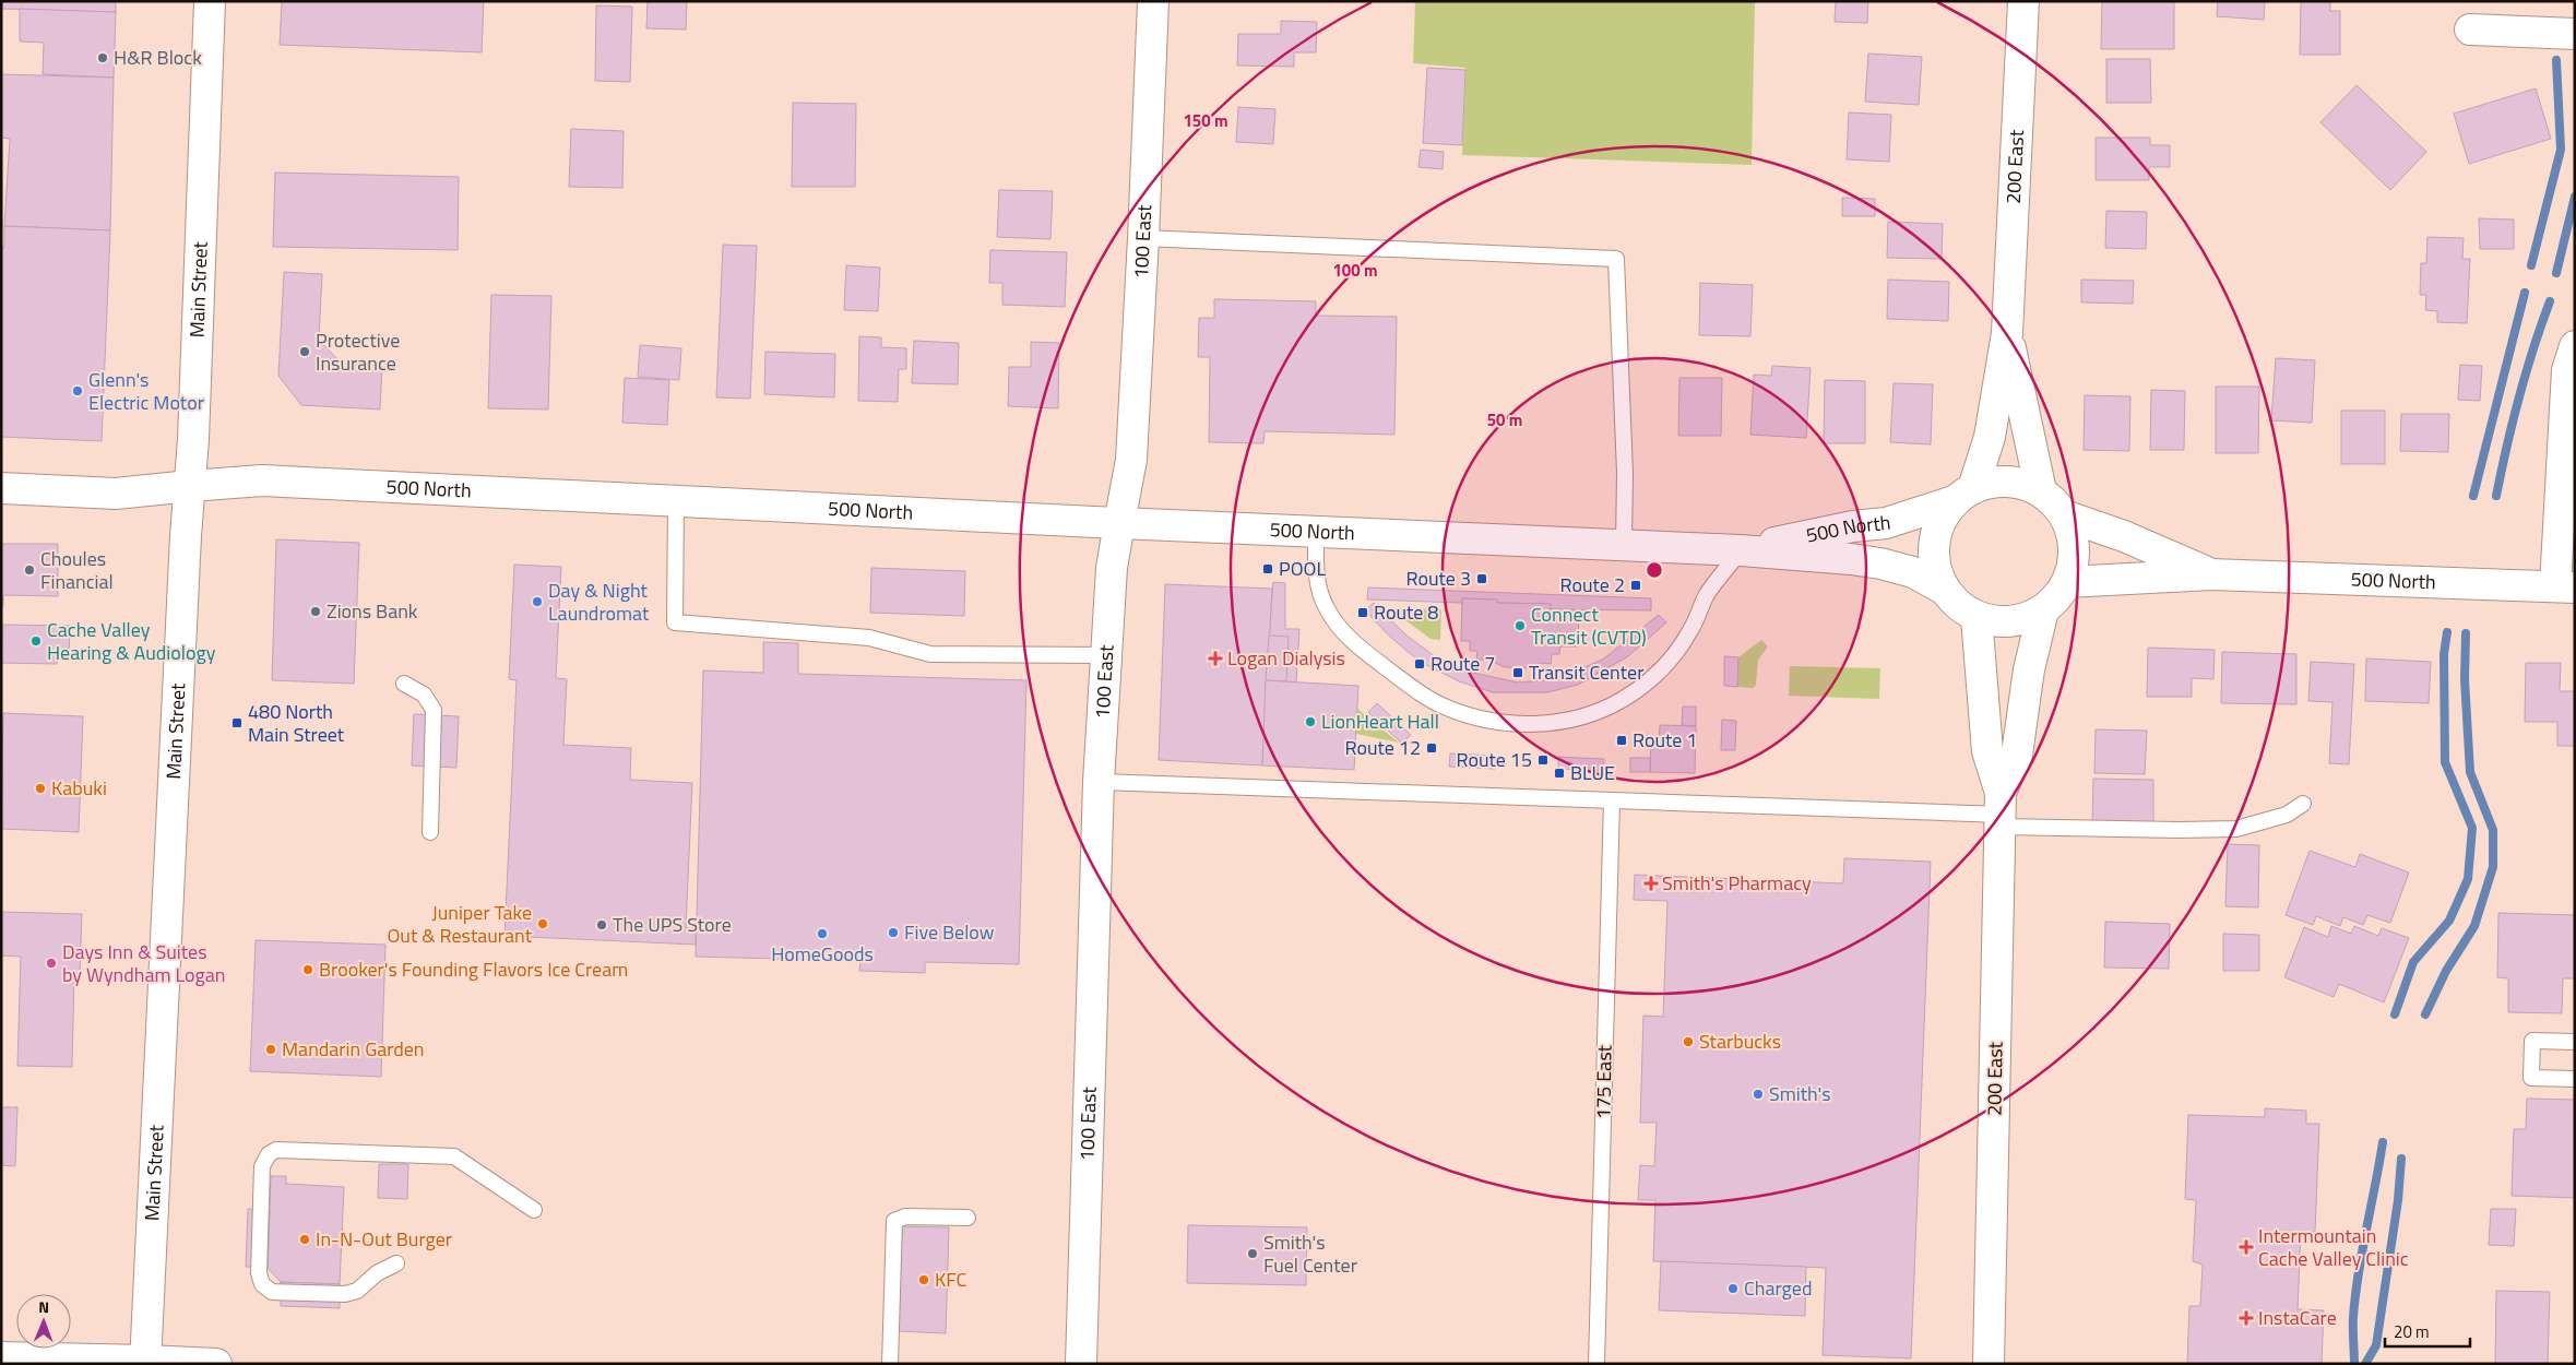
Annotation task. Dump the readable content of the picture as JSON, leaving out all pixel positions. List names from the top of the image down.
{
  "streets": {
    "street": [
      "200 East",
      "100 East",
      "Main Street",
      "500 North"
    ],
    "lane": ["175 East"]
  },
  "crossings": [
    ["200 East", "500 North"],
    ["100 East", "500 North"],
    ["Main Street", "500 North"]
  ],
  "places": {
    "other": [
      "H&R Block",
      "Protective Insurance",
      "Glenn's Electric Motor",
      "Choules Financial",
      "Day & Night Laundromat",
      "Zions Bank",
      "Connect Transit (CVTD)",
      "Cache Valley Hearing & Audiology",
      "LionHeart Hall",
      "Kabuki",
      "Juniper Take Out & Restaurant",
      "The UPS Store",
      "Five Below",
      "HomeGoods",
      "Days Inn & Suites by Wyndham Logan",
      "Brooker's Founding Flavors Ice Cream",
      "Starbucks",
      "Mandarin Garden",
      "Smith's",
      "In-N-Out Burger",
      "Smith's Fuel Center",
      "KFC",
      "Charged"
    ],
    "transit": [
      "POOL",
      "Route 3",
      "Route 2",
      "Route 8",
      "Route 7",
      "Transit Center",
      "480 North Main Street",
      "Route 1",
      "Route 12",
      "Route 15",
      "BLUE"
    ],
    "health": [
      "Logan Dialysis",
      "Smith's Pharmacy",
      "Intermountain Cache Valley Clinic",
      "InstaCare"
    ]
  },
  "scale_bar": "20 m",
  "north": "top",
  "rings": ["150 m", "100 m", "50 m"]
}
